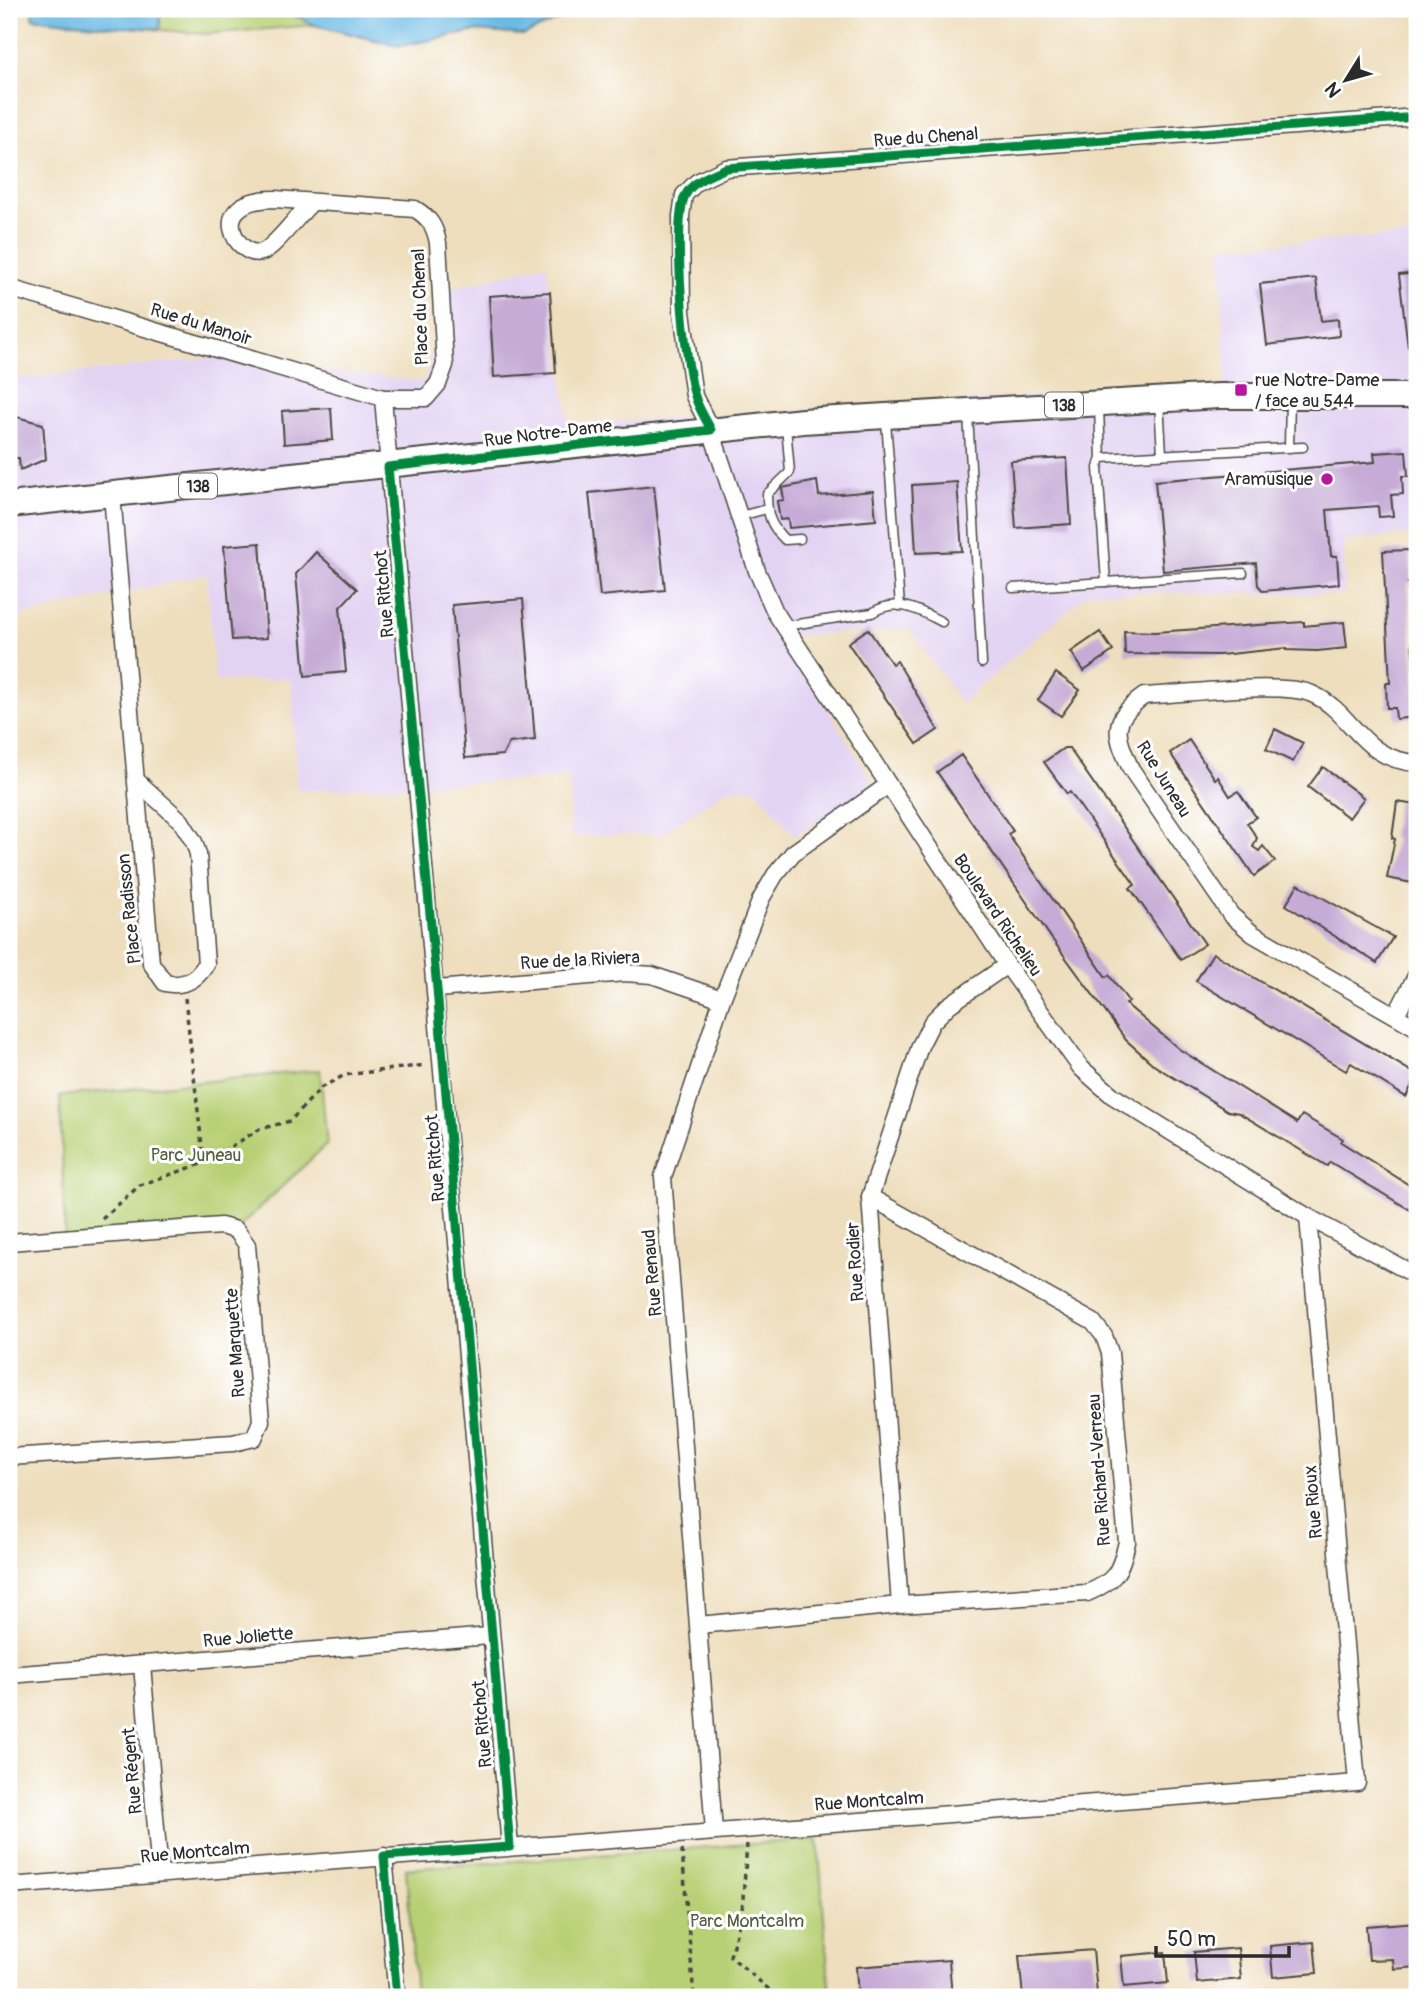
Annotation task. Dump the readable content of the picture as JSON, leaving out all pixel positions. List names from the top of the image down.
{
  "streets": {
    "main road": ["138", "Rue Notre-Dame"],
    "street": [
      "Rue du Chenal",
      "Place du Chenal",
      "Rue du Manoir",
      "Rue Ritchot",
      "Rue Juneau",
      "Place Radisson",
      "Boulevard Richelieu",
      "Rue de la Riviera",
      "Rue Rodier",
      "Rue Renaud",
      "Rue Marquette",
      "Rue Richard-Verreau",
      "Rue Rioux",
      "Rue Joliette",
      "Rue Régent",
      "Rue Montcalm"
    ]
  },
  "crossings": [
    ["Rue du Chenal", "Rue Notre-Dame"],
    ["Rue du Chenal", "Boulevard Richelieu"],
    ["Place du Chenal", "Rue du Manoir"],
    ["Rue Notre-Dame", "Rue Ritchot"],
    ["Rue Notre-Dame", "Place Radisson"],
    ["Rue Notre-Dame", "Boulevard Richelieu"],
    ["Rue Ritchot", "Rue de la Riviera"],
    ["Rue Ritchot", "Rue Joliette"],
    ["Rue Ritchot", "Rue Montcalm"],
    ["Boulevard Richelieu", "Rue Rodier"],
    ["Boulevard Richelieu", "Rue Renaud"],
    ["Boulevard Richelieu", "Rue Rioux"],
    ["Rue de la Riviera", "Rue Renaud"],
    ["Rue Rodier", "Rue Richard-Verreau"],
    ["Rue Renaud", "Rue Richard-Verreau"],
    ["Rue Renaud", "Rue Montcalm"],
    ["Rue Rioux", "Rue Montcalm"],
    ["Rue Joliette", "Rue Régent"],
    ["Rue Régent", "Rue Montcalm"]
  ],
  "parks": ["Parc Juneau", "Parc Montcalm"],
  "places": {
    "transit": ["rue Notre-Dame / face au 544"],
    "other": ["Aramusique"]
  },
  "scale_bar": "50 m",
  "north": "bottom left"
}
